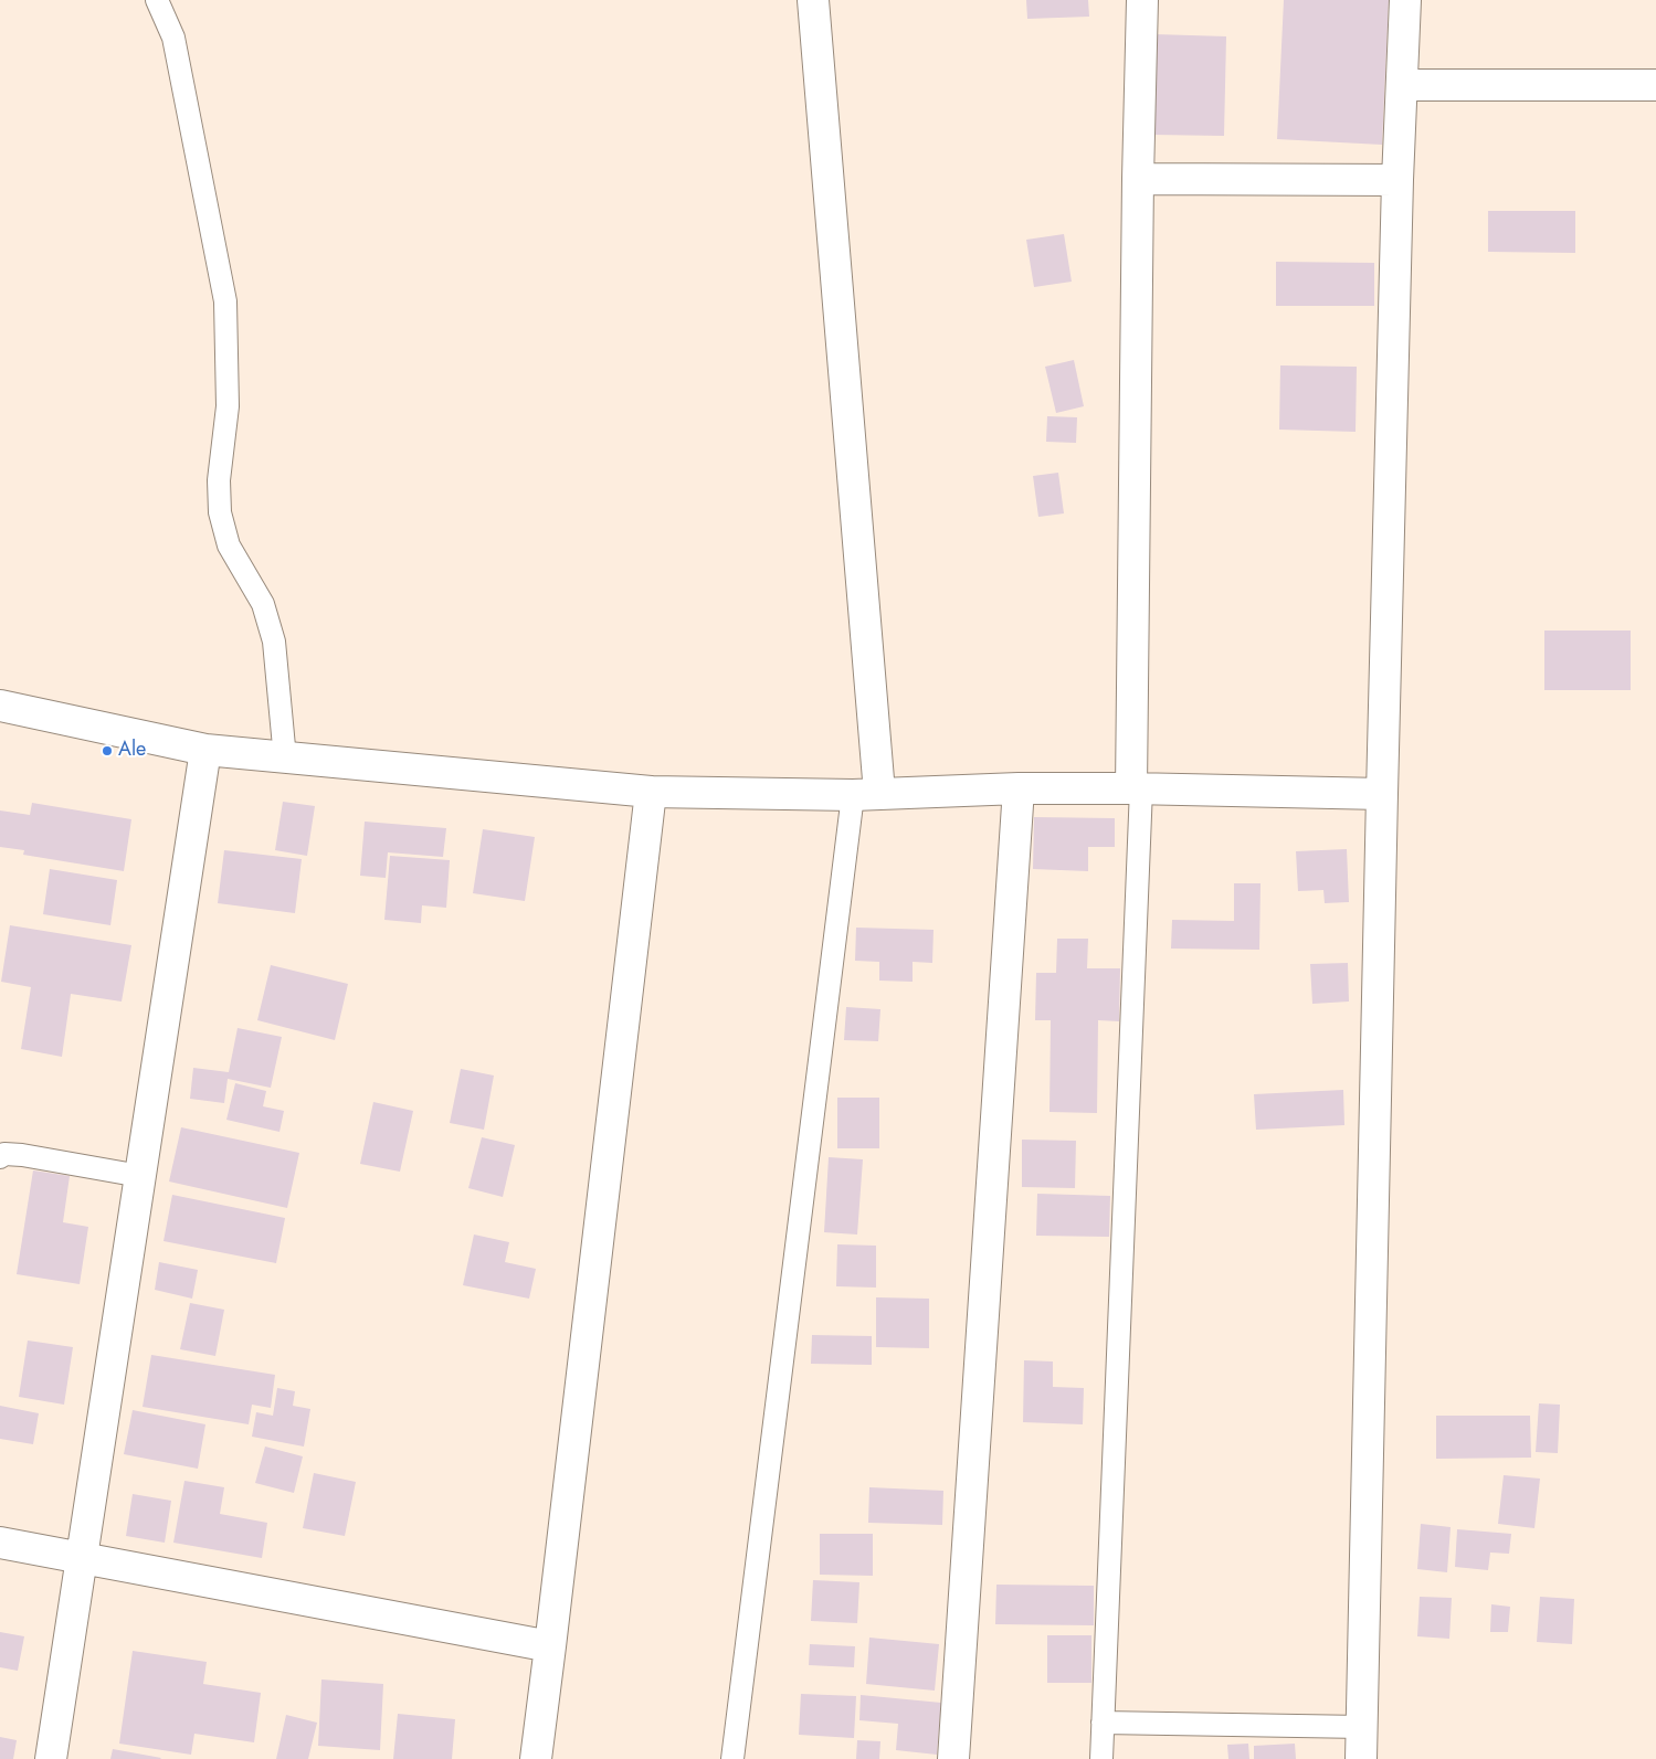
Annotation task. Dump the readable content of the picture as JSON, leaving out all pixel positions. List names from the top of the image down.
{
  "places": ["Ale"]
}
